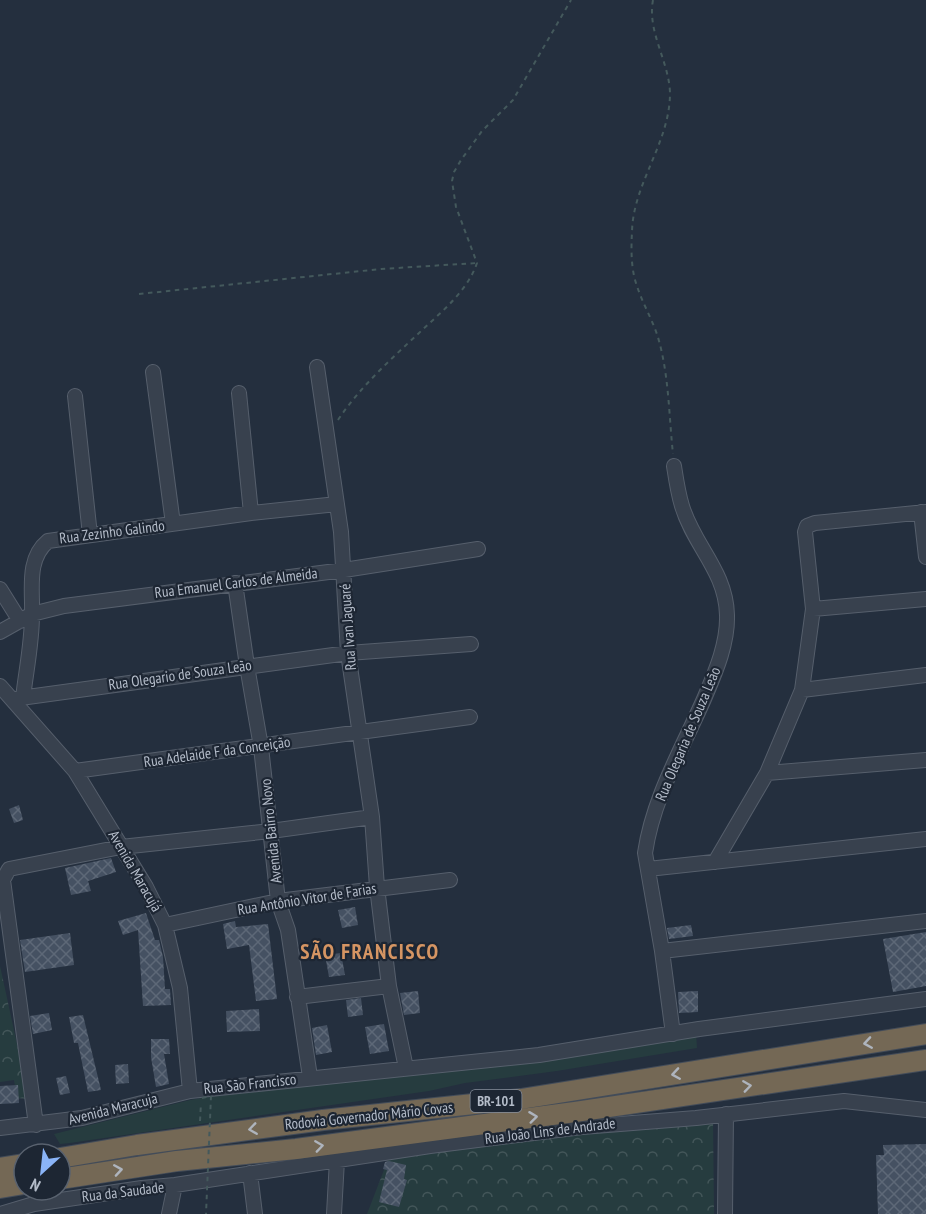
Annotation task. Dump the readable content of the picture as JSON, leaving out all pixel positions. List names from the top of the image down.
{
  "streets": {
    "highway": ["BR-101", "Rodovia Governador Mário Covas"],
    "street": [
      "Rua Zezinho Galindo",
      "Rua Emanuel Carlos de Almeida",
      "Rua Ivan Jaguaré",
      "Rua Olegario de Souza Leão",
      "Rua Olegaria de Souza Leão",
      "Rua Adelaide F da Conceição",
      "Avenida Bairro Novo",
      "Avenida Maracujá",
      "Rua Antônio Vitor de Farias",
      "Rua São Francisco",
      "Avenida Maracuja",
      "Rua João Lins de Andrade",
      "Rua da Saudade"
    ]
  },
  "crossings": [
    ["Rua Zezinho Galindo", "Rua Emanuel Carlos de Almeida"],
    ["Rua Zezinho Galindo", "Rua Ivan Jaguaré"],
    ["Rua Zezinho Galindo", "Rua Olegario de Souza Leão"],
    ["Rua Zezinho Galindo", "Avenida Maracujá"],
    ["Rua Emanuel Carlos de Almeida", "Rua Ivan Jaguaré"],
    ["Rua Emanuel Carlos de Almeida", "Avenida Bairro Novo"],
    ["Rua Ivan Jaguaré", "Rua Olegario de Souza Leão"],
    ["Rua Ivan Jaguaré", "Rua Adelaide F da Conceição"],
    ["Rua Ivan Jaguaré", "Rua Antônio Vitor de Farias"],
    ["Rua Ivan Jaguaré", "Rua São Francisco"],
    ["Rua Olegario de Souza Leão", "Avenida Bairro Novo"],
    ["Rua Olegario de Souza Leão", "Avenida Maracujá"],
    ["Rua Olegaria de Souza Leão", "Rua São Francisco"],
    ["Rua Adelaide F da Conceição", "Avenida Bairro Novo"],
    ["Rua Adelaide F da Conceição", "Avenida Maracujá"],
    ["Avenida Bairro Novo", "Rua Antônio Vitor de Farias"],
    ["Avenida Bairro Novo", "Rua São Francisco"],
    ["Avenida Maracujá", "Rua Antônio Vitor de Farias"],
    ["Avenida Maracujá", "Rua São Francisco"],
    ["Avenida Maracujá", "Avenida Maracuja"],
    ["Rua São Francisco", "Avenida Maracuja"],
    ["Rua João Lins de Andrade", "Rua da Saudade"]
  ],
  "districts": ["SÃO FRANCISCO"],
  "north": "bottom left"
}
